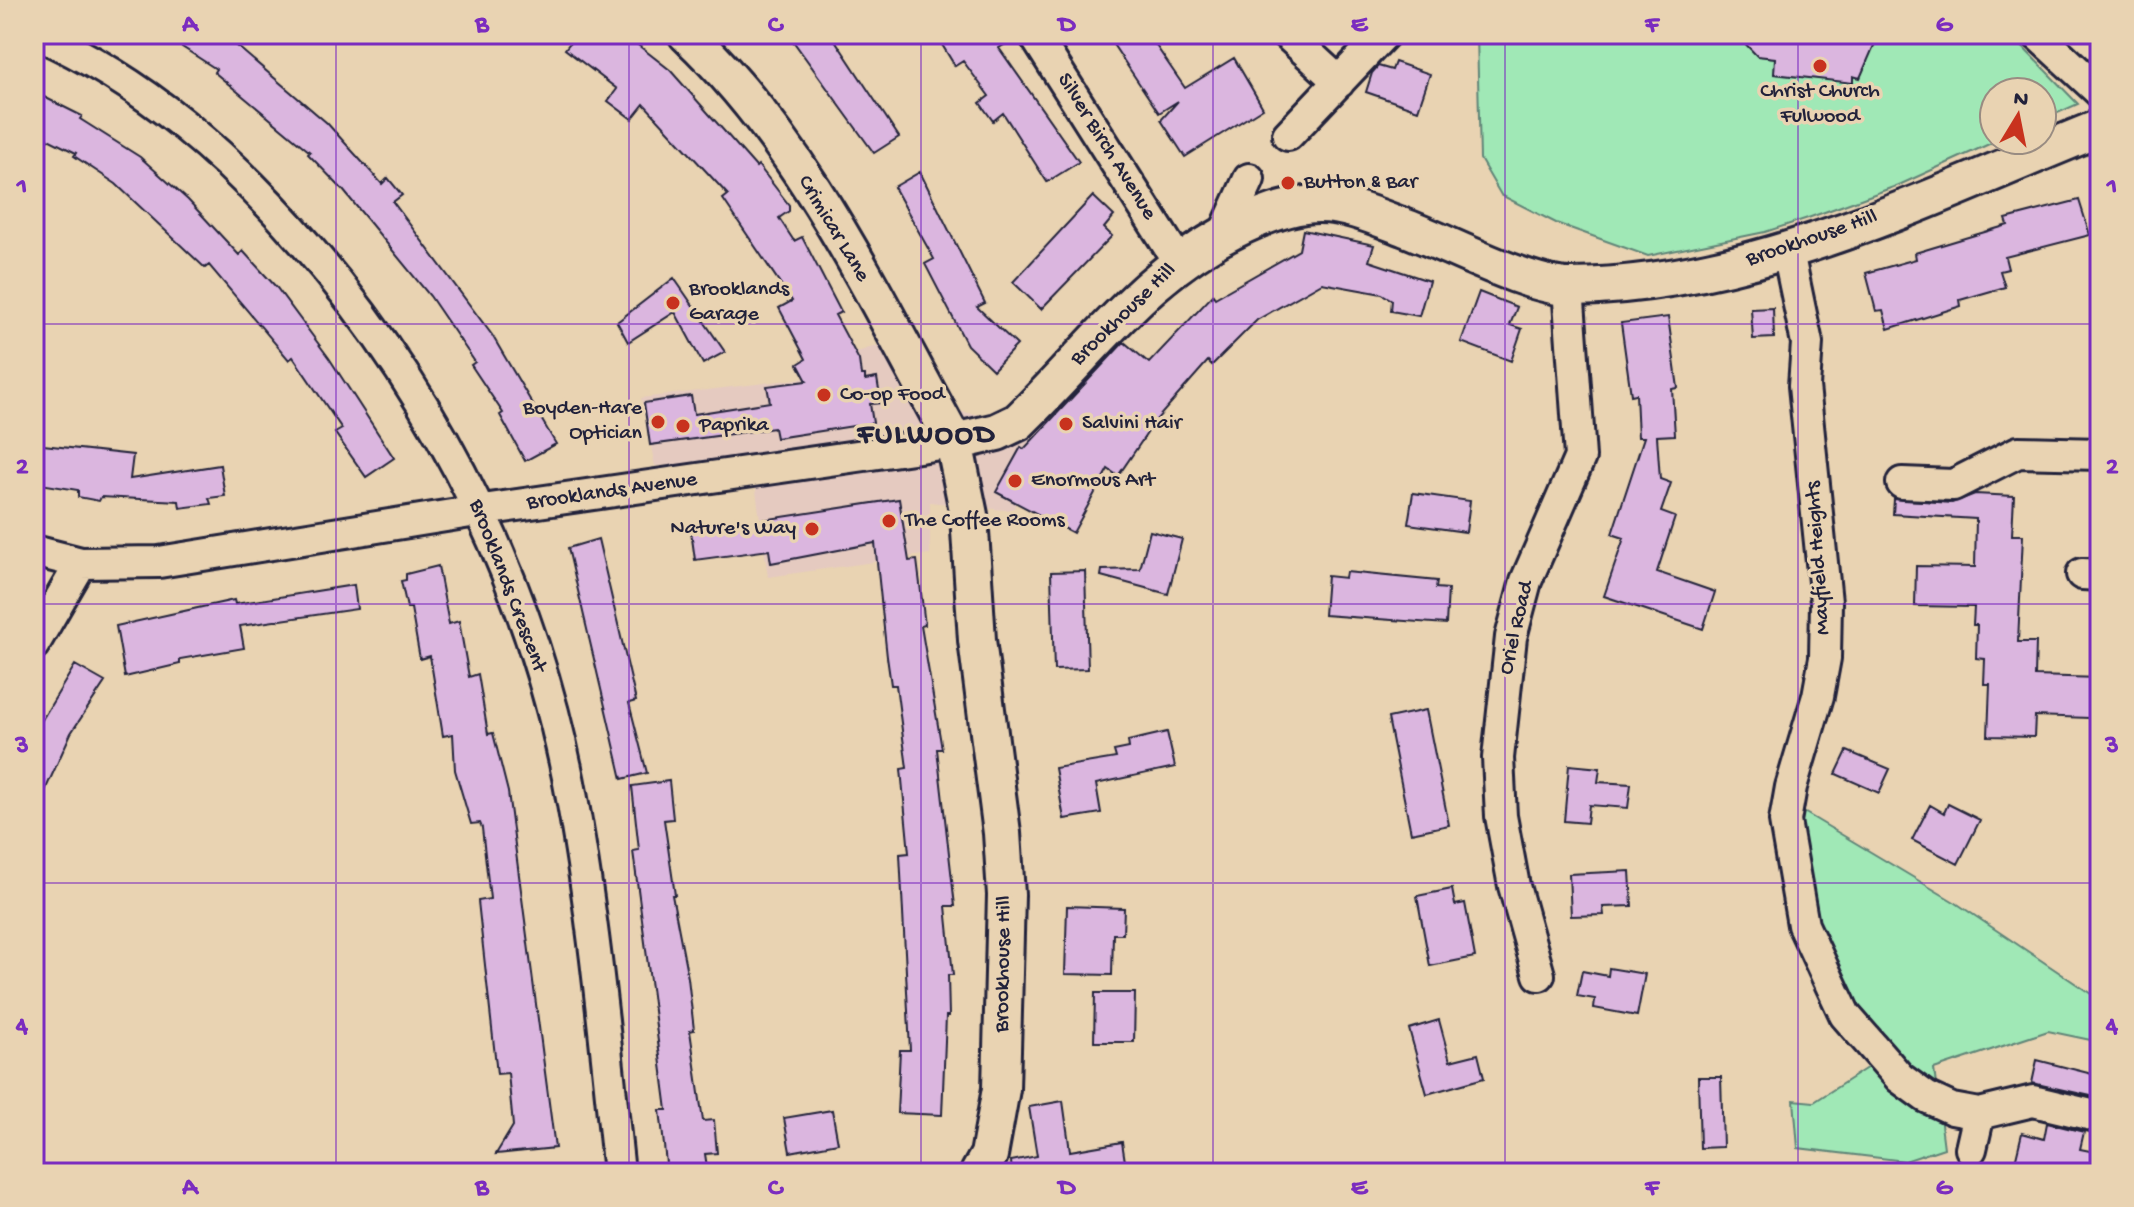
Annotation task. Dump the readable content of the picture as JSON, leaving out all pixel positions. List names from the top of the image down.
{
  "streets": {
    "street": [
      "Silver Birch Avenue",
      "Crimicar Lane",
      "Brookhouse Hill",
      "Brooklands Avenue",
      "Mayfield Heights",
      "Brooklands Crescent",
      "Oriel Road"
    ]
  },
  "crossings": [
    ["Silver Birch Avenue", "Brookhouse Hill"],
    ["Crimicar Lane", "Brookhouse Hill"],
    ["Crimicar Lane", "Brooklands Avenue"],
    ["Brookhouse Hill", "Brooklands Avenue"],
    ["Brookhouse Hill", "Mayfield Heights"],
    ["Brookhouse Hill", "Oriel Road"],
    ["Brooklands Avenue", "Brooklands Crescent"]
  ],
  "districts": ["FULWOOD"],
  "places": [
    "Christ Church Fulwood",
    "Button & Bar",
    "Brooklands Garage",
    "Co-op Food",
    "Boyden-Hare Optician",
    "Salvini Hair",
    "Paprika",
    "Enormous Art",
    "The Coffee Rooms",
    "Nature's Way"
  ],
  "north": "top",
  "grid": {
    "columns": [
      "A",
      "B",
      "C",
      "D",
      "E",
      "F",
      "G"
    ],
    "rows": [
      "1",
      "2",
      "3",
      "4"
    ]
  }
}
